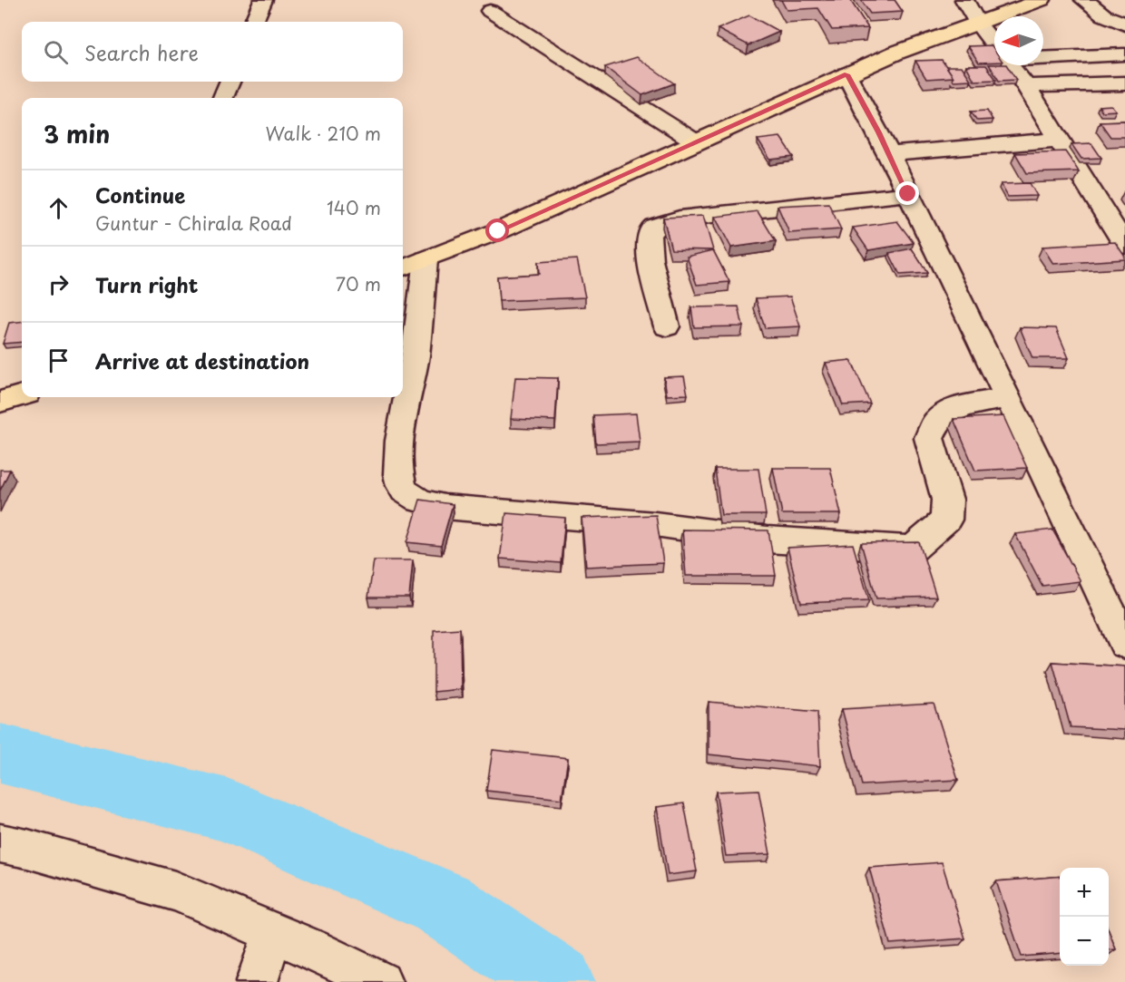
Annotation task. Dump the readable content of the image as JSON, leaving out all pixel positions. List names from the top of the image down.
{
  "north": "left",
  "page": {
    "search": "Search here",
    "heading": ["3 min", "Walk · 210 m"],
    "list": [
      ["Continue", "Guntur - Chirala Road", "140 m"],
      ["Turn right", "70 m"],
      "Arrive at destination"
    ],
    "map_buttons": ["+", "−"]
  }
}
